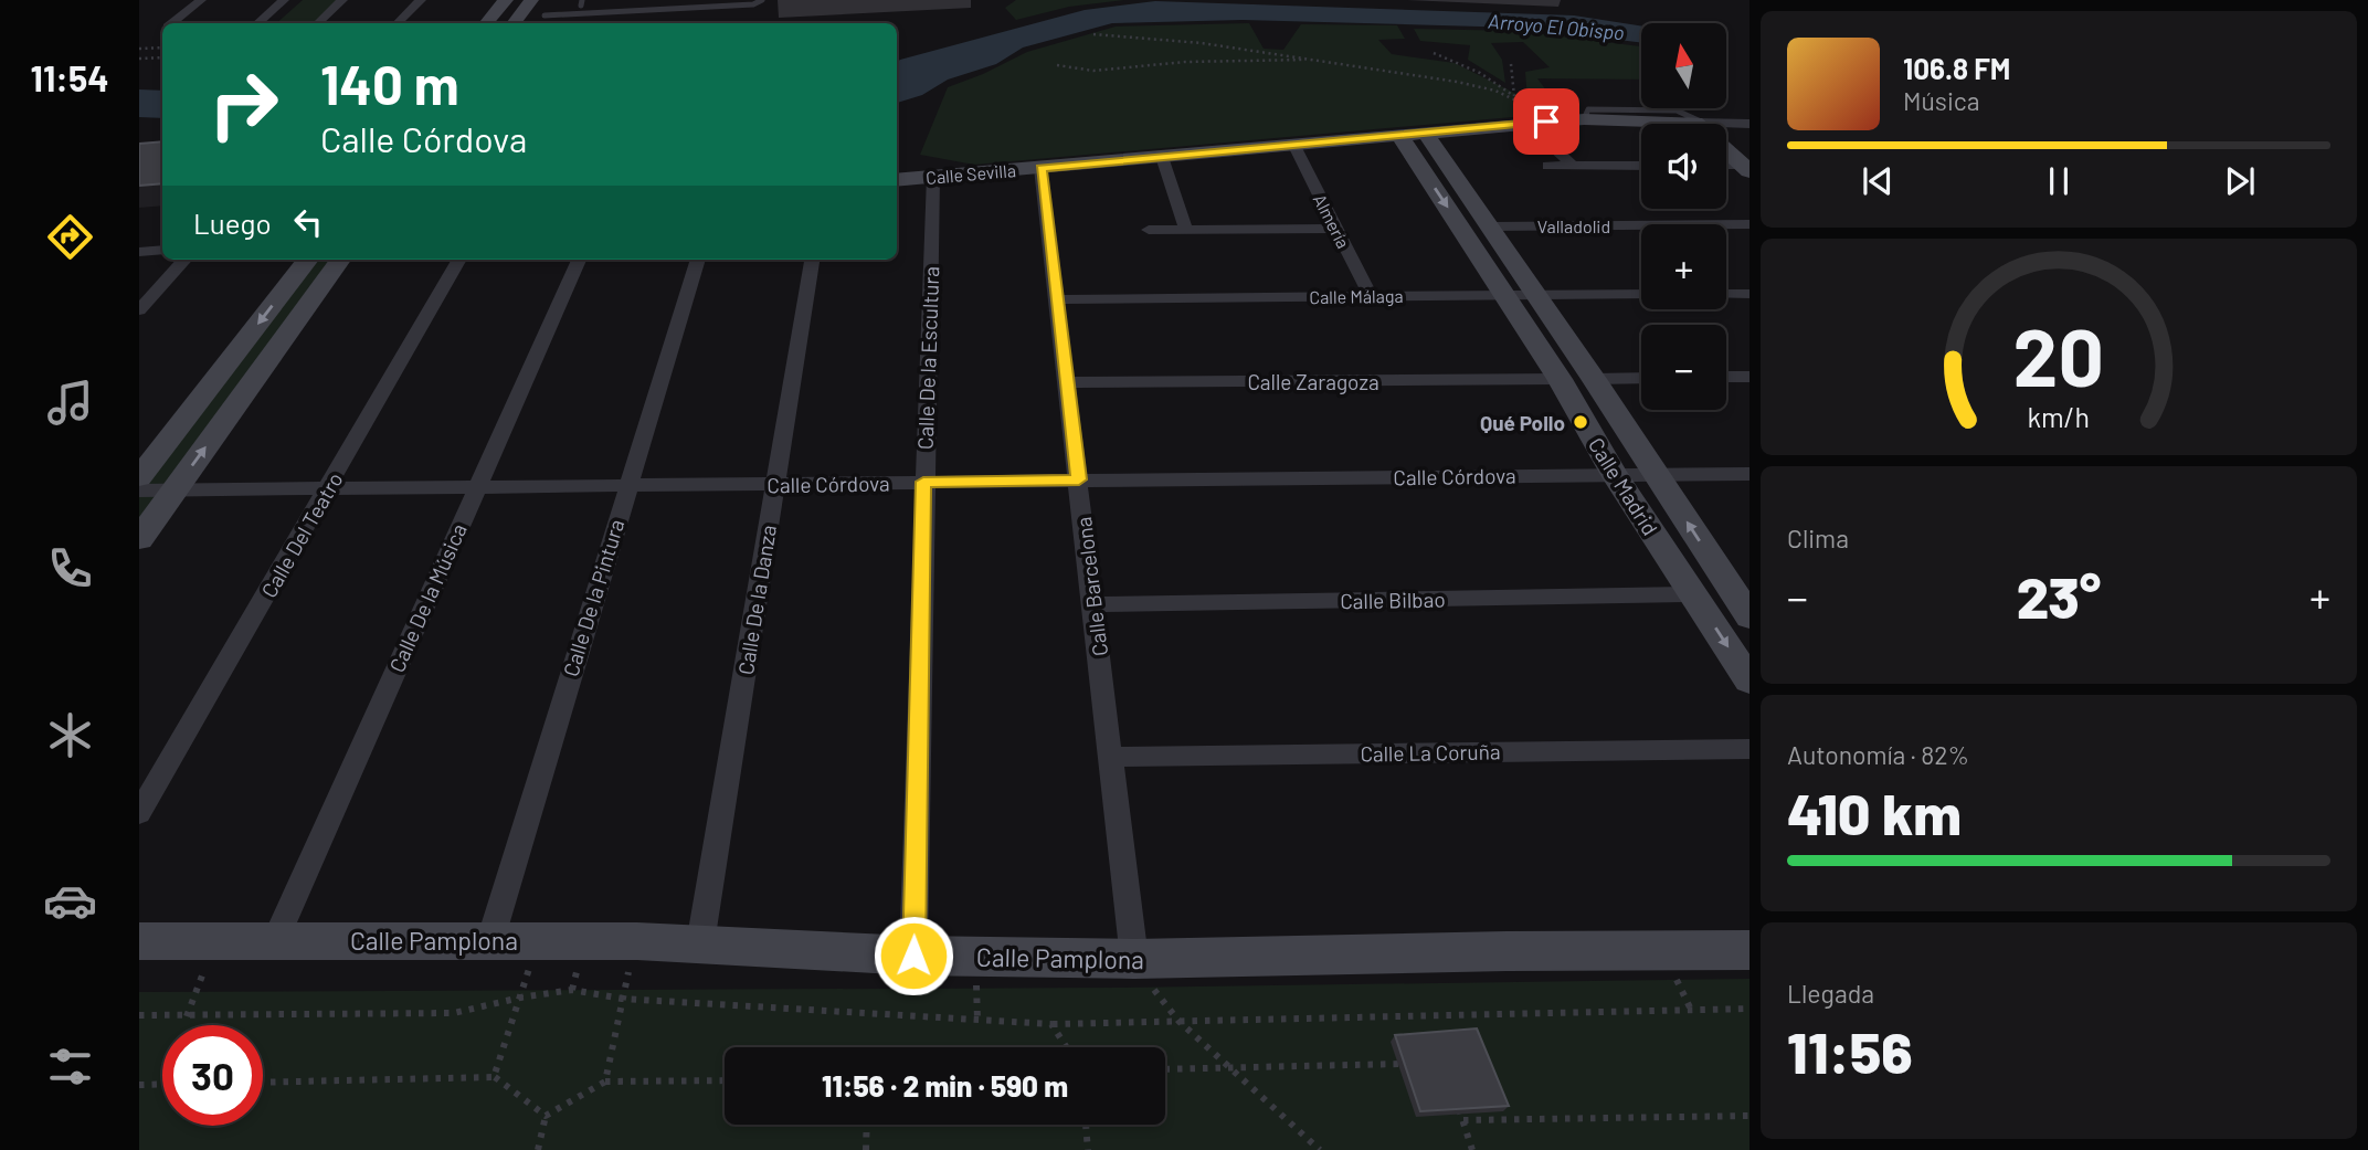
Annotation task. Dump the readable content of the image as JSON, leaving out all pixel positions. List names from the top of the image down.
{
  "streets": {
    "street": [
      "Calle Sevilla",
      "Almería",
      "Valladolid",
      "Calle Málaga",
      "Calle De la Escultura",
      "Calle Zaragoza",
      "Calle Córdova",
      "Calle Madrid",
      "Calle Del Teatro",
      "Calle Barcelona",
      "Calle De la Música",
      "Calle De la Pintura",
      "Calle De la Danza",
      "Calle Bilbao",
      "Calle La Coruña",
      "Calle Pamplona"
    ]
  },
  "crossings": [
    ["Calle Sevilla", "Almería"],
    ["Calle Sevilla", "Calle De la Escultura"],
    ["Calle Sevilla", "Calle Madrid"],
    ["Calle Sevilla", "Calle Barcelona"],
    ["Almería", "Calle Málaga"],
    ["Valladolid", "Calle Madrid"],
    ["Calle Málaga", "Calle Madrid"],
    ["Calle Málaga", "Calle Barcelona"],
    ["Calle De la Escultura", "Calle Córdova"],
    ["Calle De la Escultura", "Calle Pamplona"],
    ["Calle Zaragoza", "Calle Madrid"],
    ["Calle Zaragoza", "Calle Barcelona"],
    ["Calle Córdova", "Calle Madrid"],
    ["Calle Córdova", "Calle Del Teatro"],
    ["Calle Córdova", "Calle Barcelona"],
    ["Calle Córdova", "Calle De la Música"],
    ["Calle Córdova", "Calle De la Pintura"],
    ["Calle Córdova", "Calle De la Danza"],
    ["Calle Madrid", "Calle Bilbao"],
    ["Calle Barcelona", "Calle Bilbao"],
    ["Calle Barcelona", "Calle La Coruña"],
    ["Calle Barcelona", "Calle Pamplona"],
    ["Calle De la Música", "Calle Pamplona"],
    ["Calle De la Pintura", "Calle Pamplona"],
    ["Calle De la Danza", "Calle Pamplona"]
  ],
  "water": ["Arroyo El Obispo"],
  "places": ["Qué Pollo"],
  "north": "top",
  "page": {
    "tabs": "11:54",
    "map_buttons": ["+", "−"],
    "turn": ["140 m", "Calle Córdova"],
    "song": ["106.8 FM", "Música"],
    "then": "Luego",
    "tile": [
      "Clima",
      ["Autonomía · 82%", "410 km"],
      ["Llegada", "11:56"]
    ],
    "heat": ["−", "23°", "+"],
    "limit": "30",
    "trip": "11:56 · 2 min · 590 m",
    "gauge": ["20", "km/h"]
  }
}
